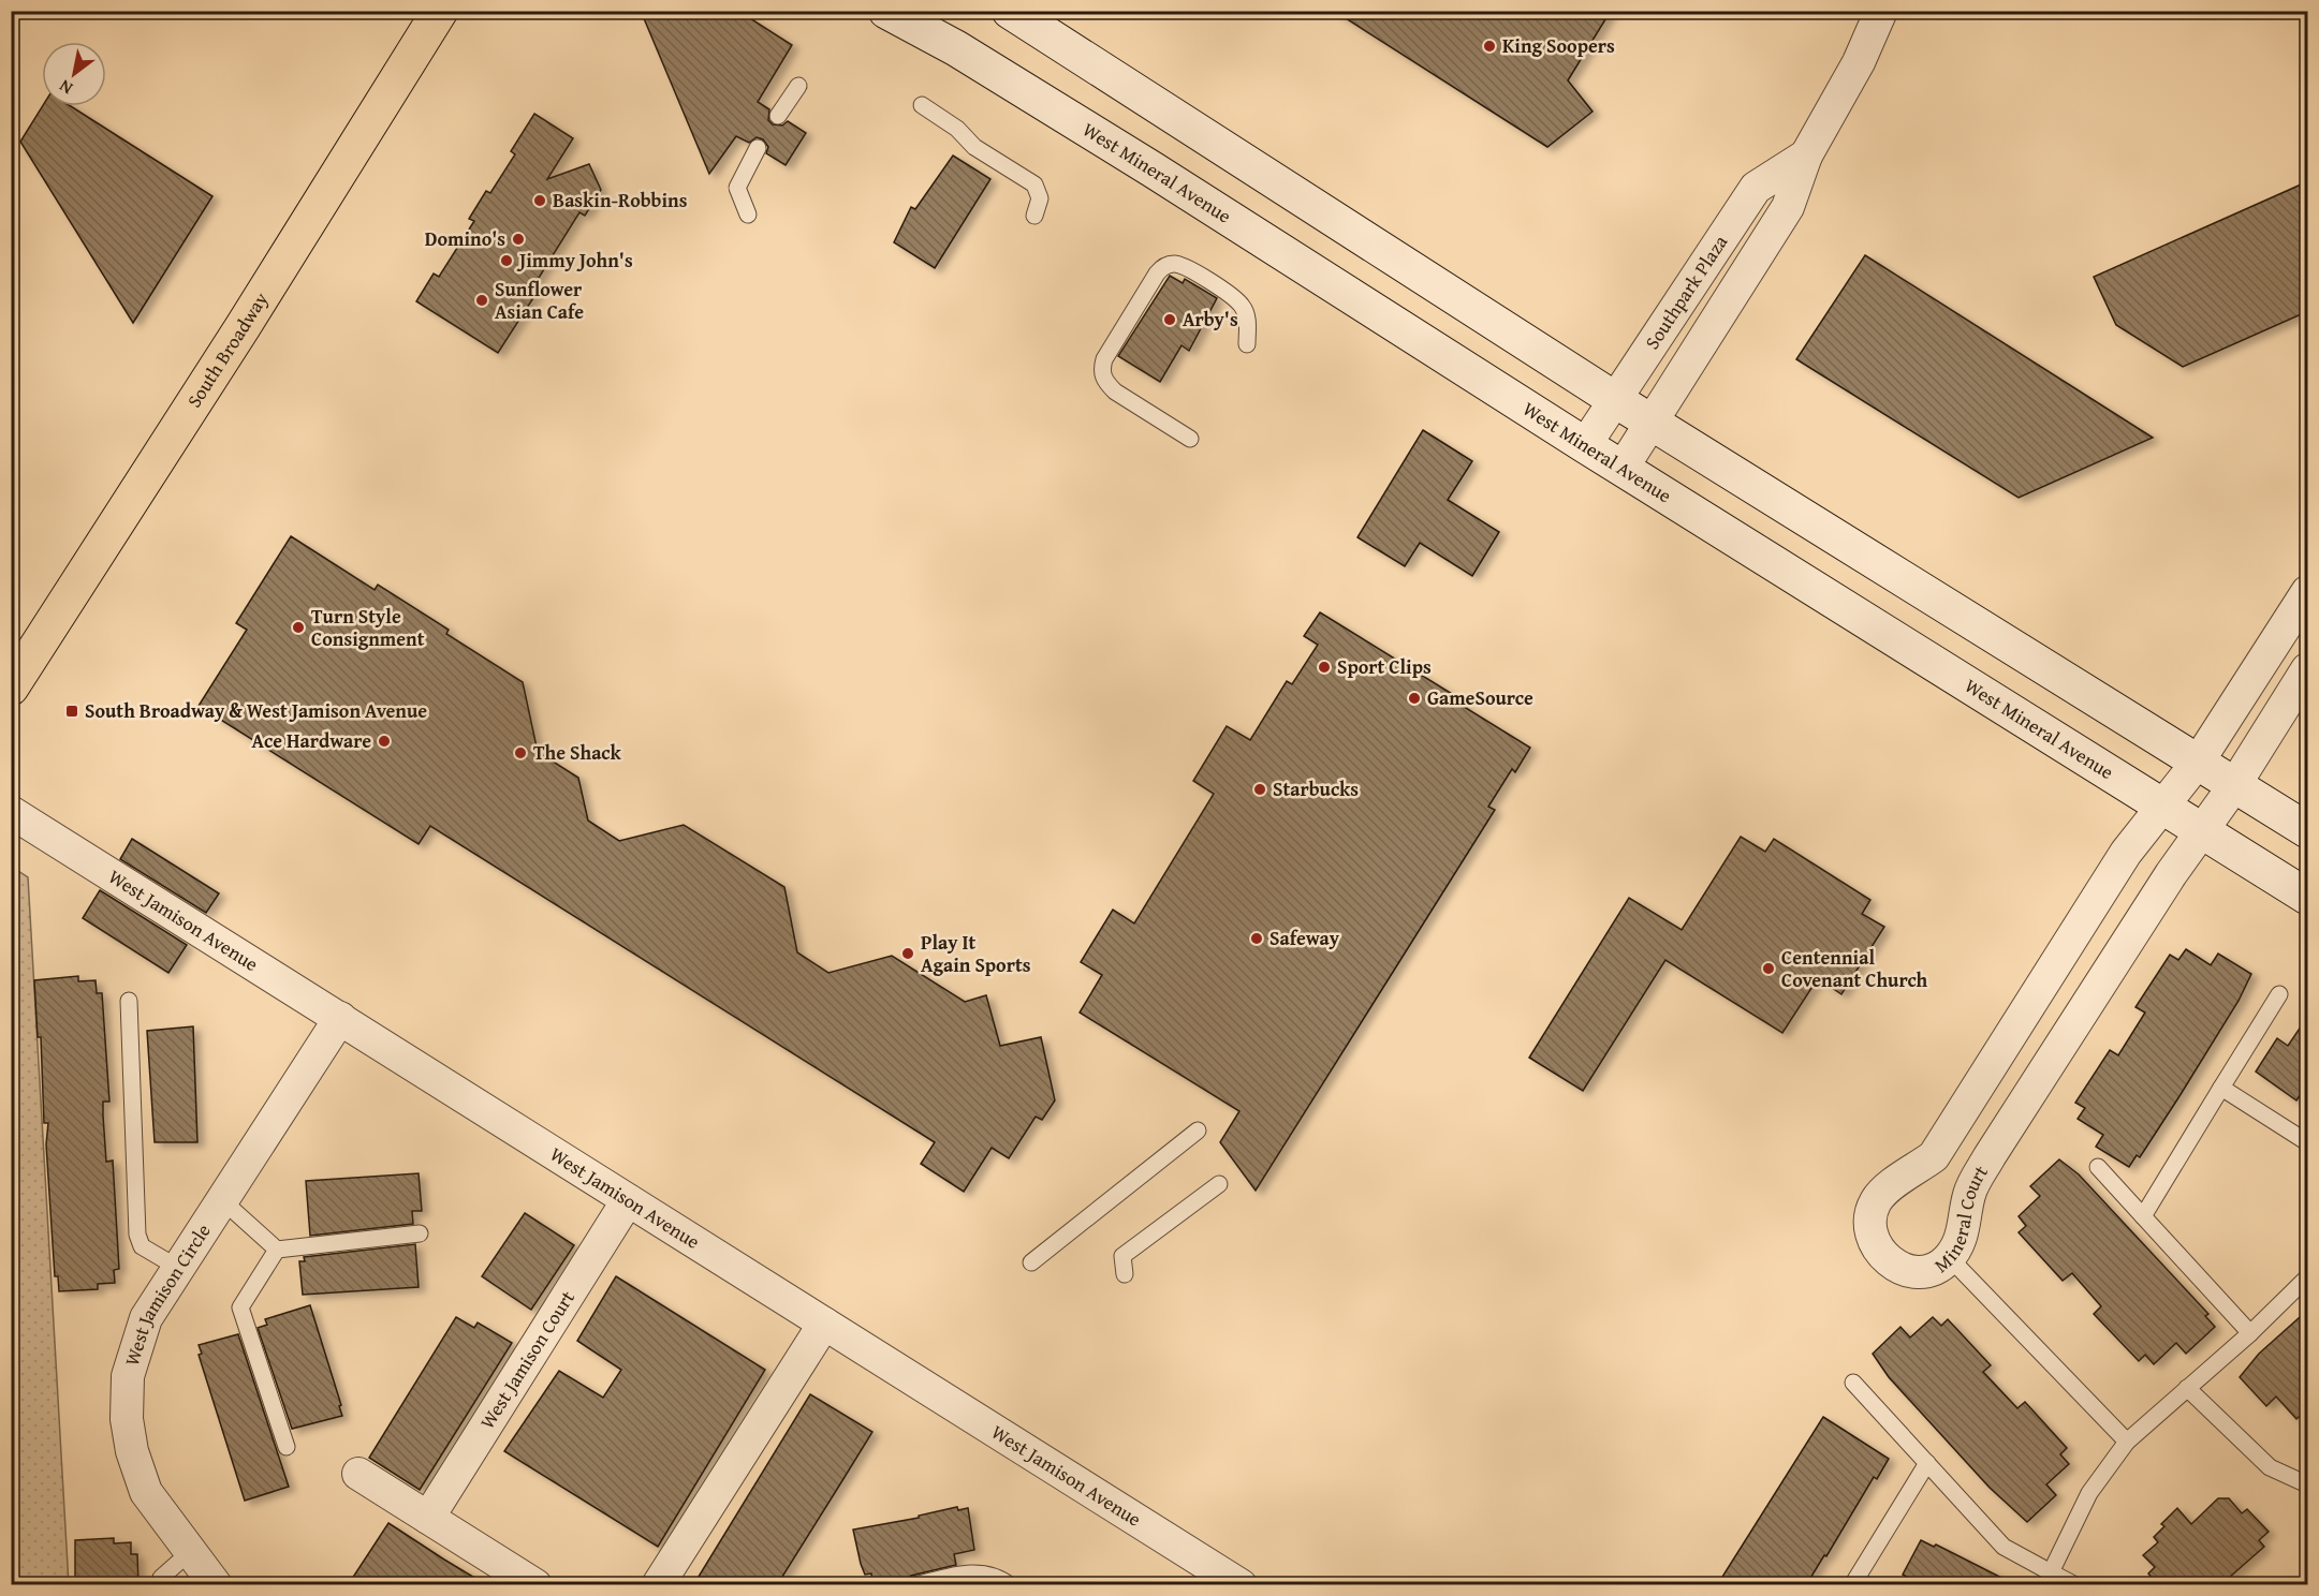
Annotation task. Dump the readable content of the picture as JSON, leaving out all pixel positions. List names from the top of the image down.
{
  "streets": {
    "main road": ["West Mineral Avenue", "South Broadway"],
    "street": [
      "Southpark Plaza",
      "West Jamison Avenue",
      "Mineral Court",
      "West Jamison Circle",
      "West Jamison Court"
    ]
  },
  "crossings": [
    ["West Mineral Avenue", "Southpark Plaza"],
    ["West Mineral Avenue", "Mineral Court"],
    ["West Jamison Avenue", "West Jamison Circle"],
    ["West Jamison Avenue", "West Jamison Court"]
  ],
  "places": {
    "other": [
      "King Soopers",
      "Baskin-Robbins",
      "Domino's",
      "Jimmy John's",
      "Sunflower Asian Cafe",
      "Arby's",
      "Turn Style Consignment",
      "Sport Clips",
      "GameSource",
      "Ace Hardware",
      "The Shack",
      "Starbucks",
      "Safeway",
      "Play It Again Sports",
      "Centennial Covenant Church"
    ],
    "transit": ["South Broadway & West Jamison Avenue"]
  },
  "north": "bottom left"
}
